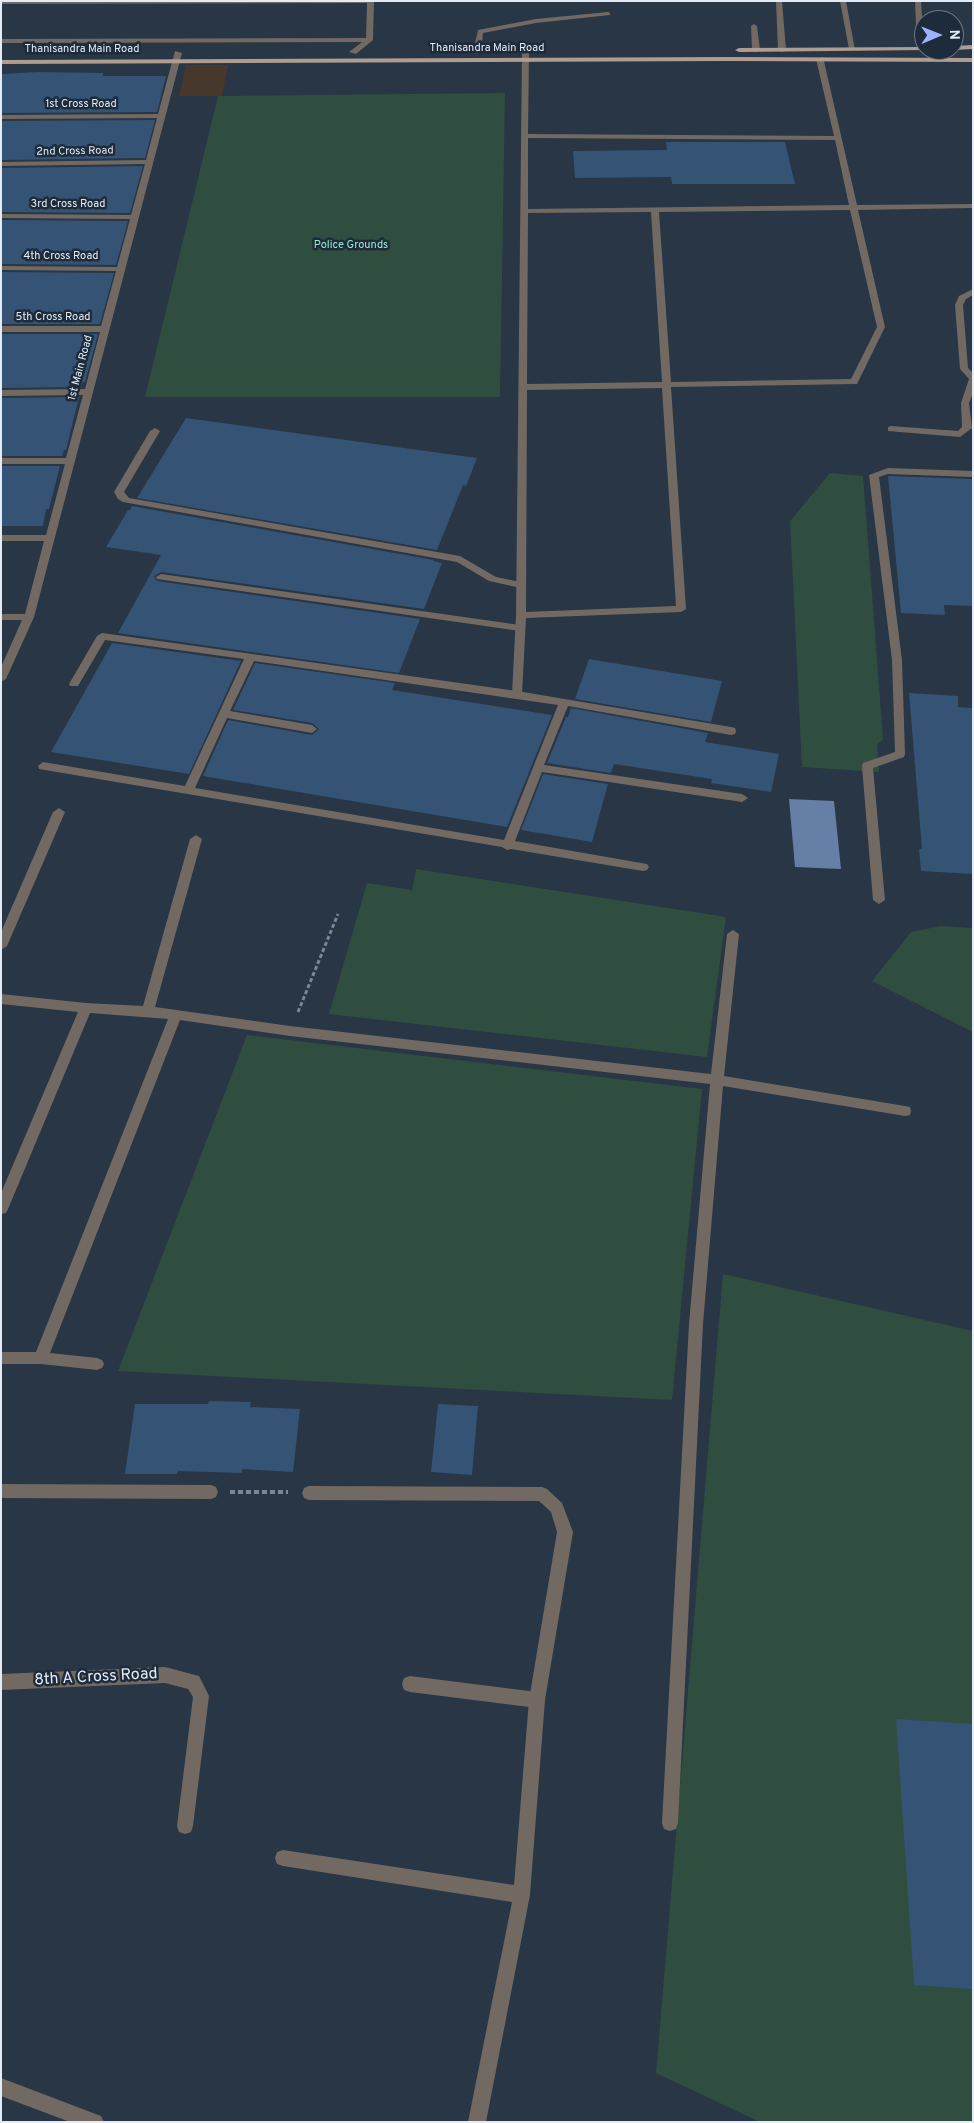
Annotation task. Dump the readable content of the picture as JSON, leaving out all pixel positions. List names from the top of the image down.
{
  "streets": {
    "main road": ["Thanisandra Main Road"],
    "street": [
      "1st Cross Road",
      "2nd Cross Road",
      "3rd Cross Road",
      "4th Cross Road",
      "5th Cross Road",
      "1st Main Road",
      "8th A Cross Road"
    ]
  },
  "crossings": [
    ["Thanisandra Main Road", "1st Main Road"],
    ["1st Cross Road", "1st Main Road"],
    ["2nd Cross Road", "1st Main Road"],
    ["3rd Cross Road", "1st Main Road"],
    ["4th Cross Road", "1st Main Road"],
    ["5th Cross Road", "1st Main Road"]
  ],
  "parks": ["Police Grounds"],
  "north": "right"
}
